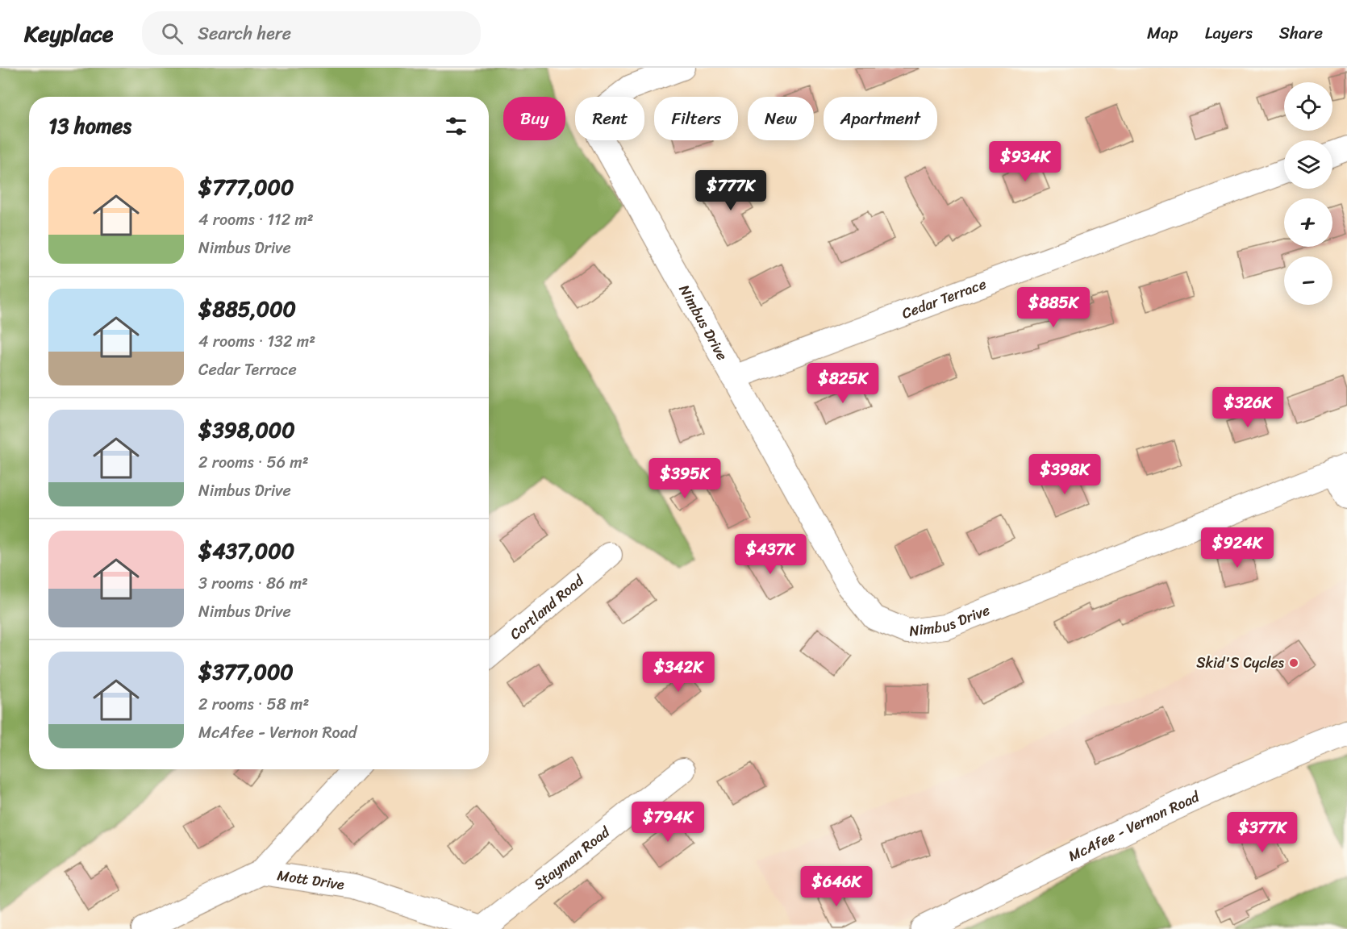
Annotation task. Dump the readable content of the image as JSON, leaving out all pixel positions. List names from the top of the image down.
{
  "streets": {
    "main road": ["McAfee - Vernon Road"],
    "street": [
      "Cedar Terrace",
      "Nimbus Drive",
      "Cortland Road",
      "Stayman Road",
      "Mott Drive"
    ]
  },
  "crossings": [
    ["Cedar Terrace", "Nimbus Drive"],
    ["Stayman Road", "Mott Drive"]
  ],
  "places": ["Skid'S Cycles"],
  "page": {
    "header": "Keyplace",
    "search": "Search here",
    "nav": ["Map", "Layers", "Share"],
    "map_buttons": ["+", "−"],
    "chip": [
      "Buy",
      "Rent",
      "Filters",
      "New",
      "Apartment"
    ],
    "heading": "13 homes",
    "price": [
      "$934K",
      "$777K",
      "$885K",
      "$825K",
      "$326K",
      "$398K",
      "$395K",
      "$924K",
      "$437K",
      "$342K",
      "$794K",
      "$377K",
      "$646K"
    ],
    "list": [
      {
        "name": "$777,000",
        "note": "4 rooms · 112 m² · Nimbus Drive"
      },
      {
        "name": "$885,000",
        "note": "4 rooms · 132 m² · Cedar Terrace"
      },
      {
        "name": "$398,000",
        "note": "2 rooms · 56 m² · Nimbus Drive"
      },
      {
        "name": "$437,000",
        "note": "3 rooms · 86 m² · Nimbus Drive"
      },
      {
        "name": "$377,000",
        "note": "2 rooms · 58 m² · McAfee - Vernon Road"
      }
    ]
  }
}
